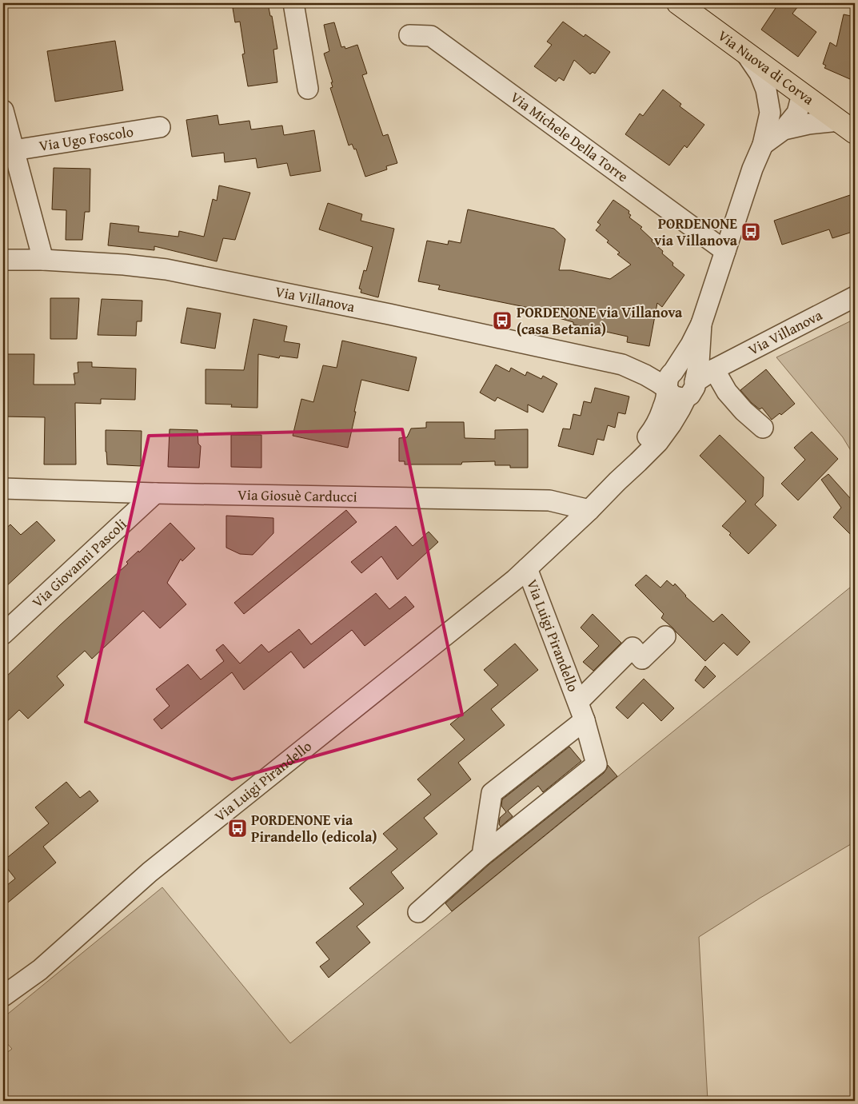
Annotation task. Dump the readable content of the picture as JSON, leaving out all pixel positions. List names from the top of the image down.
{
  "streets": {
    "main road": ["Via Nuova di Corva"],
    "street": [
      "Via Michele Della Torre",
      "Via Ugo Foscolo",
      "Via Villanova",
      "Via Giosuè Carducci",
      "Via Giovanni Pascoli",
      "Via Luigi Pirandello"
    ]
  },
  "crossings": [
    ["Via Nuova di Corva", "Via Luigi Pirandello"],
    ["Via Michele Della Torre", "Via Luigi Pirandello"],
    ["Via Villanova", "Via Luigi Pirandello"],
    ["Via Giosuè Carducci", "Via Giovanni Pascoli"],
    ["Via Giosuè Carducci", "Via Luigi Pirandello"]
  ],
  "places": {
    "bus stop": ["PORDENONE via Villanova", "PORDENONE via Villanova (casa Betania)", "PORDENONE via Pirandello (edicola)"]
  }
}
